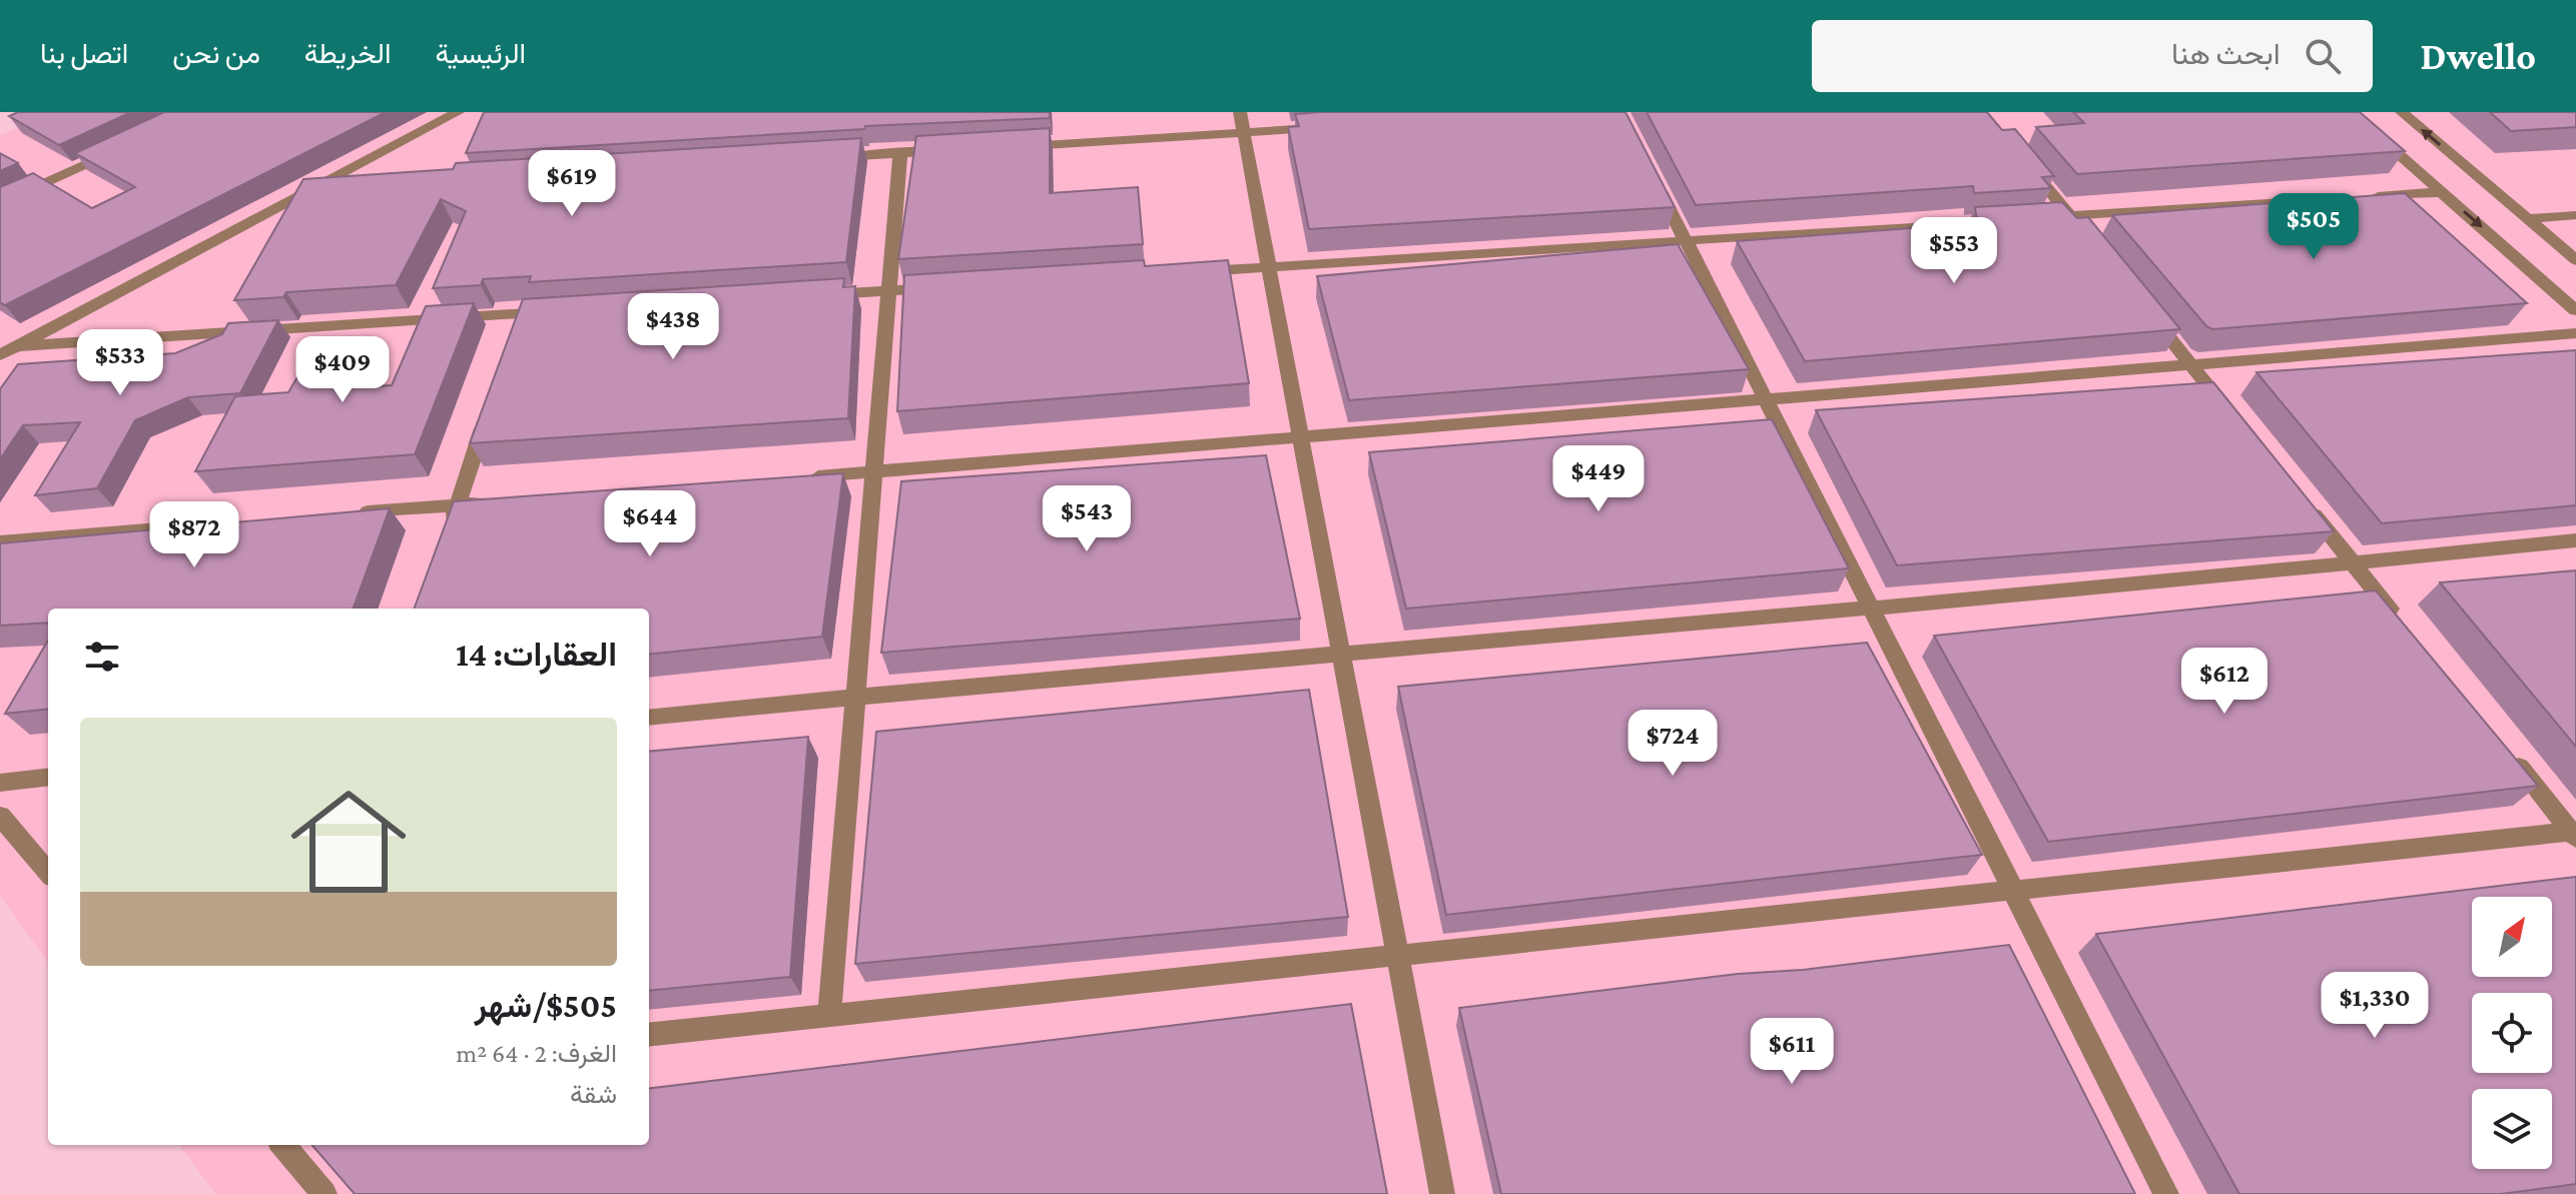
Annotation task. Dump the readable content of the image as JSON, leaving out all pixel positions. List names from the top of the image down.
{
  "north": "top right",
  "page": {
    "header": "Dwello",
    "search": "ابحث هنا",
    "nav": [
      "الرئيسية",
      "الخريطة",
      "من نحن",
      "اتصل بنا"
    ],
    "price": [
      "$619",
      "$505",
      "$553",
      "$438",
      "$533",
      "$409",
      "$449",
      "$543",
      "$644",
      "$872",
      "$612",
      "$724",
      "$1,330",
      "$611"
    ],
    "heading": "العقارات: 14",
    "list": [
      {
        "name": "$505/شهر",
        "note": "الغرف: 2 · 64 m² · شقة"
      }
    ]
  }
}
